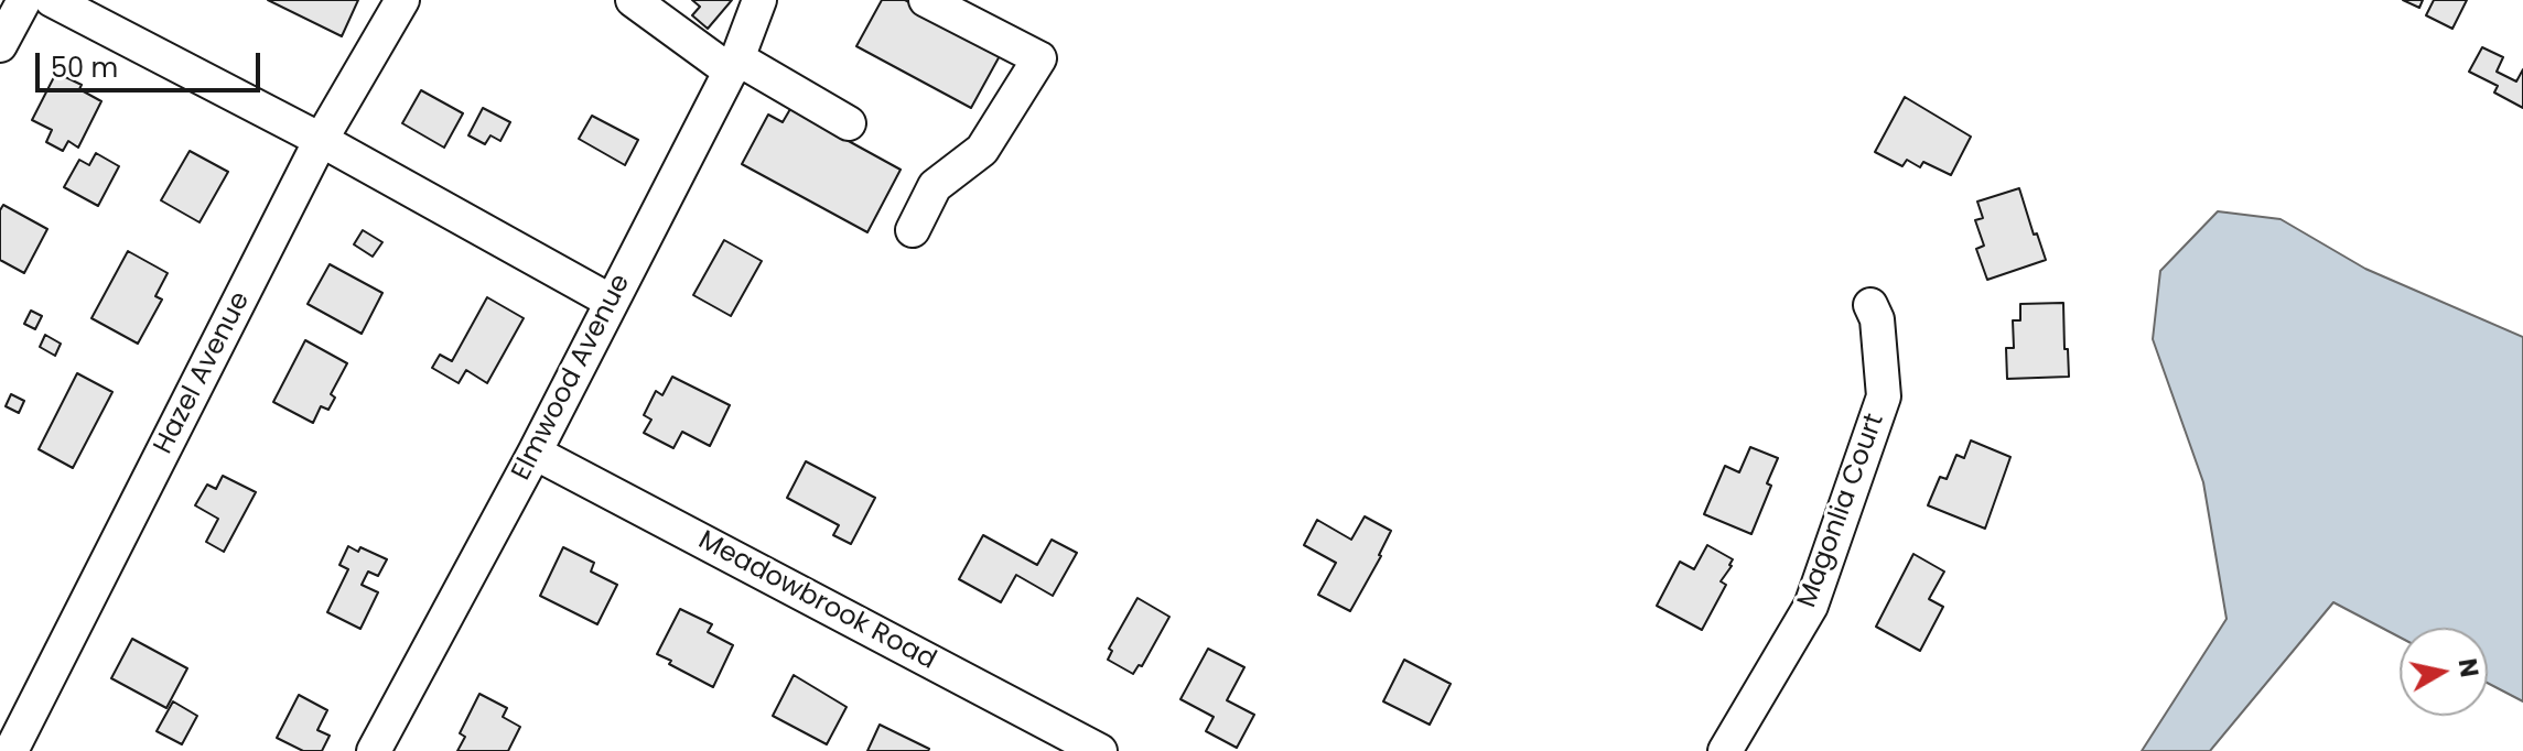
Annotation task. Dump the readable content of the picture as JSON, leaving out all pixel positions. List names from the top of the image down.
{
  "streets": {
    "street": [
      "Hazel Avenue",
      "Elmwood Avenue",
      "Magonlia Court",
      "Meadowbrook Road"
    ]
  },
  "crossings": [
    ["Elmwood Avenue", "Meadowbrook Road"]
  ],
  "scale_bar": "50 m",
  "north": "right"
}
